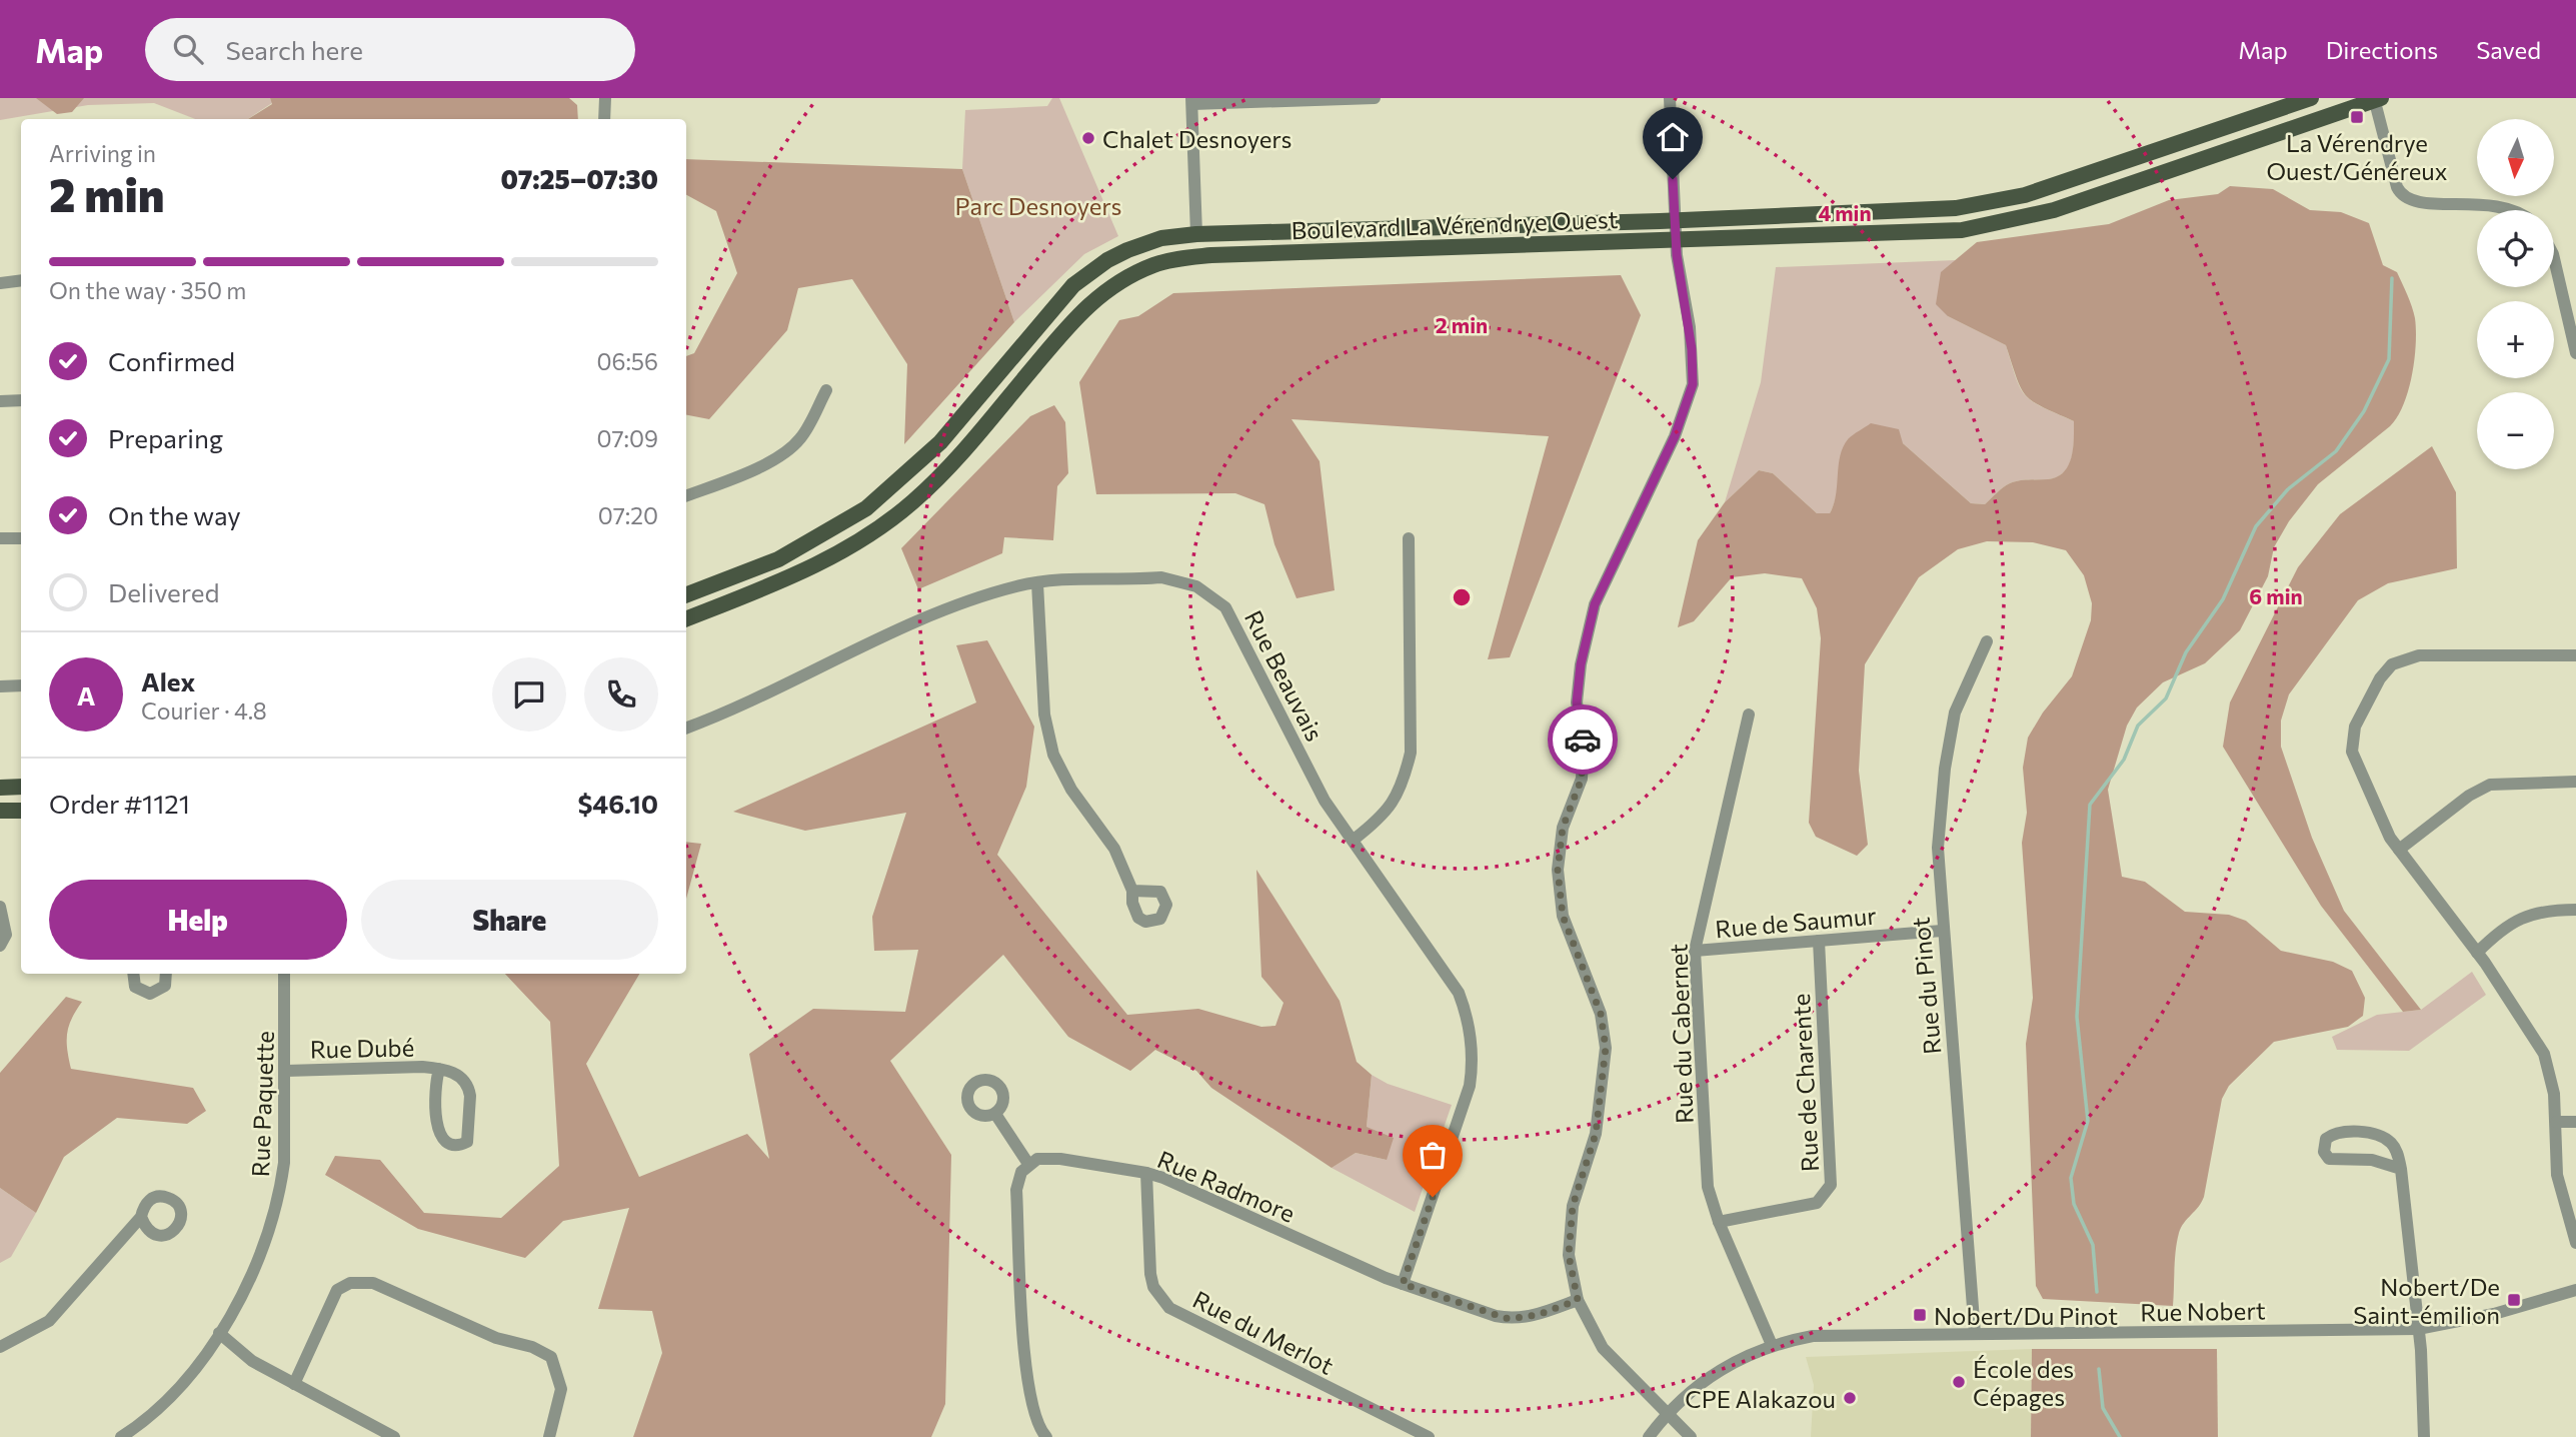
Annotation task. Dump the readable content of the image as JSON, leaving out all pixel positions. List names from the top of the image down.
{
  "streets": {
    "main road": ["Boulevard La Vérendrye Ouest"],
    "street": [
      "Rue Beauvais",
      "Rue de Saumur",
      "Rue du Pinot",
      "Rue du Cabernet",
      "Rue Dubé",
      "Rue de Charente",
      "Rue Paquette",
      "Rue Radmore",
      "Rue Nobert",
      "Rue du Merlot"
    ]
  },
  "crossings": [
    ["Rue Beauvais", "Rue Radmore"],
    ["Rue de Saumur", "Rue du Pinot"],
    ["Rue de Saumur", "Rue du Cabernet"],
    ["Rue de Saumur", "Rue de Charente"],
    ["Rue du Pinot", "Rue Nobert"],
    ["Rue du Cabernet", "Rue de Charente"],
    ["Rue du Cabernet", "Rue Nobert"],
    ["Rue Dubé", "Rue Paquette"],
    ["Rue Radmore", "Rue du Merlot"]
  ],
  "parks": ["Parc Desnoyers"],
  "places": {
    "transit": ["La Vérendrye Ouest/Généreux", "Nobert/De Saint-émilion", "Nobert/Du Pinot"],
    "other": ["Chalet Desnoyers", "École des Cépages", "CPE Alakazou"]
  },
  "north": "bottom",
  "page": {
    "header": "Map",
    "search": "Search here",
    "nav": ["Map", "Directions", "Saved"],
    "map_buttons": ["+", "−"],
    "heading": ["2 min", "Arriving in", "07:25–07:30"],
    "panel": [
      "Alex",
      "Courier · 4.8",
      "Order #1121",
      "$46.10"
    ],
    "bar": "On the way · 350 m",
    "list": [
      ["Confirmed", "06:56"],
      ["Preparing", "07:09"],
      ["On the way", "07:20"],
      "Delivered"
    ],
    "round": "A",
    "buttons": ["Help", "Share"]
  },
  "rings": ["4 min", "2 min", "6 min"]
}
